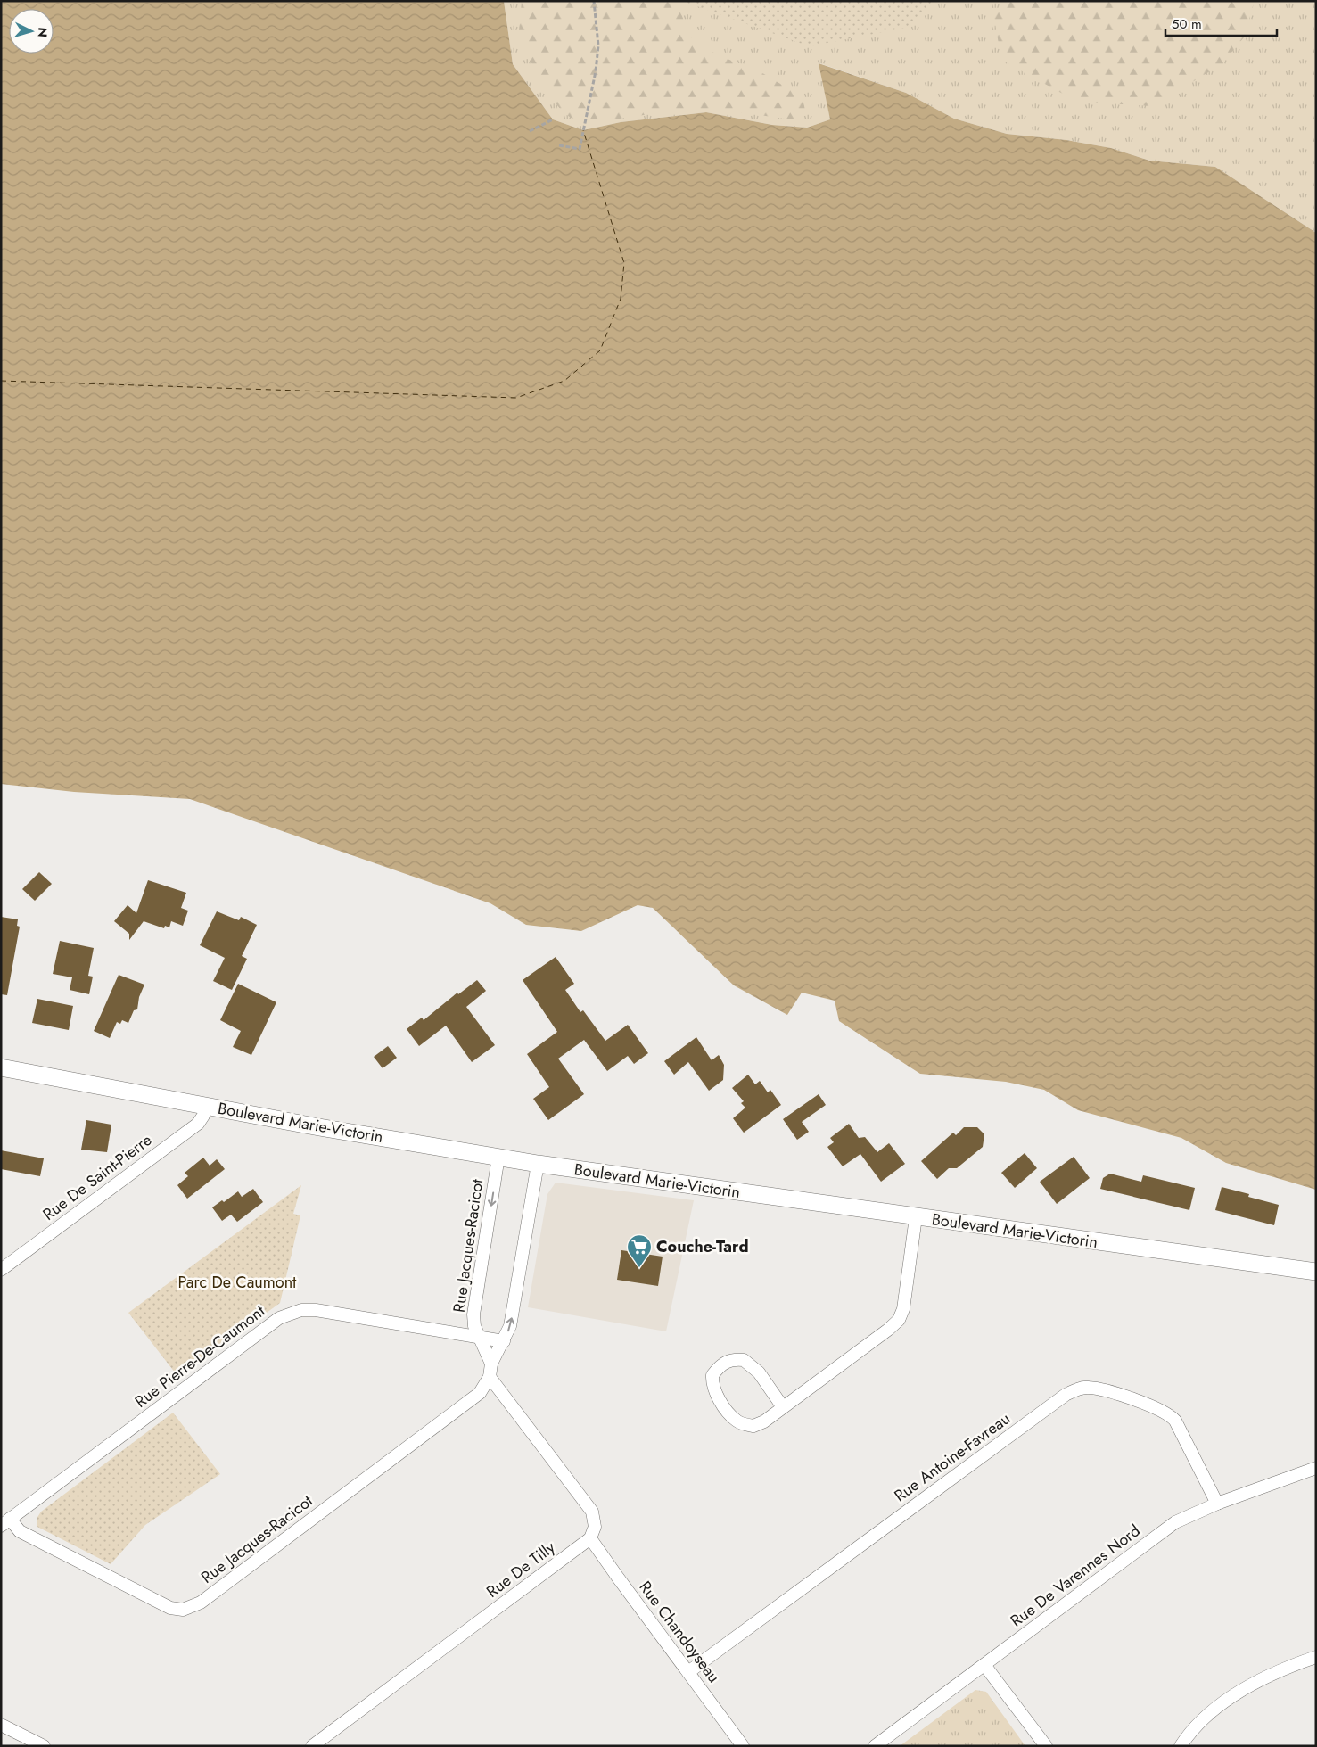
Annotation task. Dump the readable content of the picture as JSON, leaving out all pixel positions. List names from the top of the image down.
{
  "streets": {
    "street": [
      "Boulevard Marie-Victorin",
      "Rue De Saint-Pierre",
      "Rue Jacques-Racicot",
      "Rue Pierre-De-Caumont",
      "Rue Antoine-Favreau",
      "Rue De Tilly",
      "Rue De Varennes Nord",
      "Rue Chandoyseau"
    ]
  },
  "crossings": [
    ["Boulevard Marie-Victorin", "Rue De Saint-Pierre"],
    ["Boulevard Marie-Victorin", "Rue Jacques-Racicot"],
    ["Rue Jacques-Racicot", "Rue Pierre-De-Caumont"],
    ["Rue Antoine-Favreau", "Rue De Varennes Nord"],
    ["Rue Antoine-Favreau", "Rue Chandoyseau"],
    ["Rue De Tilly", "Rue Chandoyseau"]
  ],
  "parks": ["Parc De Caumont"],
  "places": {
    "supermarket": ["Couche-Tard"]
  },
  "scale_bar": "50 m",
  "north": "right"
}
